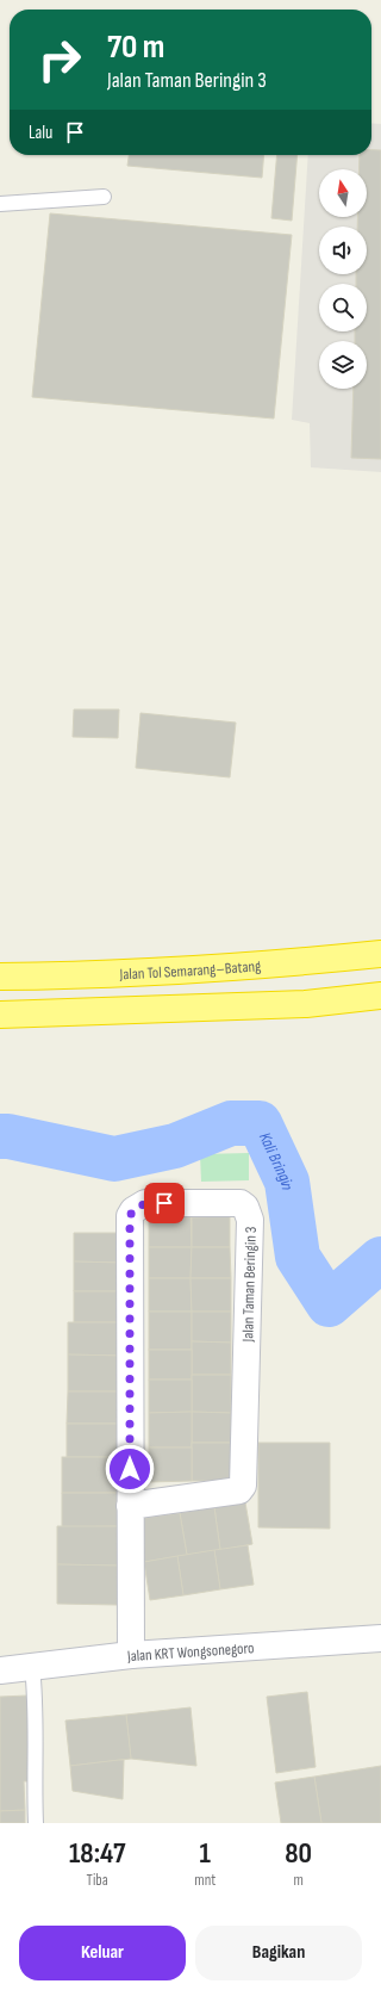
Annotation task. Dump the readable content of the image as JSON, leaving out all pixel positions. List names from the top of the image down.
{
  "streets": {
    "highway": ["Jalan Tol Semarang–Batang"],
    "street": ["Jalan Taman Beringin 3", "Jalan KRT Wongsonegoro"]
  },
  "crossings": [
    ["Jalan Taman Beringin 3", "Jalan KRT Wongsonegoro"]
  ],
  "water": ["Kali Bringin"],
  "north": "top",
  "page": {
    "turn": ["70 m", "Jalan Taman Beringin 3"],
    "then": "Lalu",
    "eta": [
      "18:47",
      "Tiba",
      "1",
      "mnt",
      "80",
      "m"
    ],
    "buttons": ["Keluar", "Bagikan"]
  }
}
